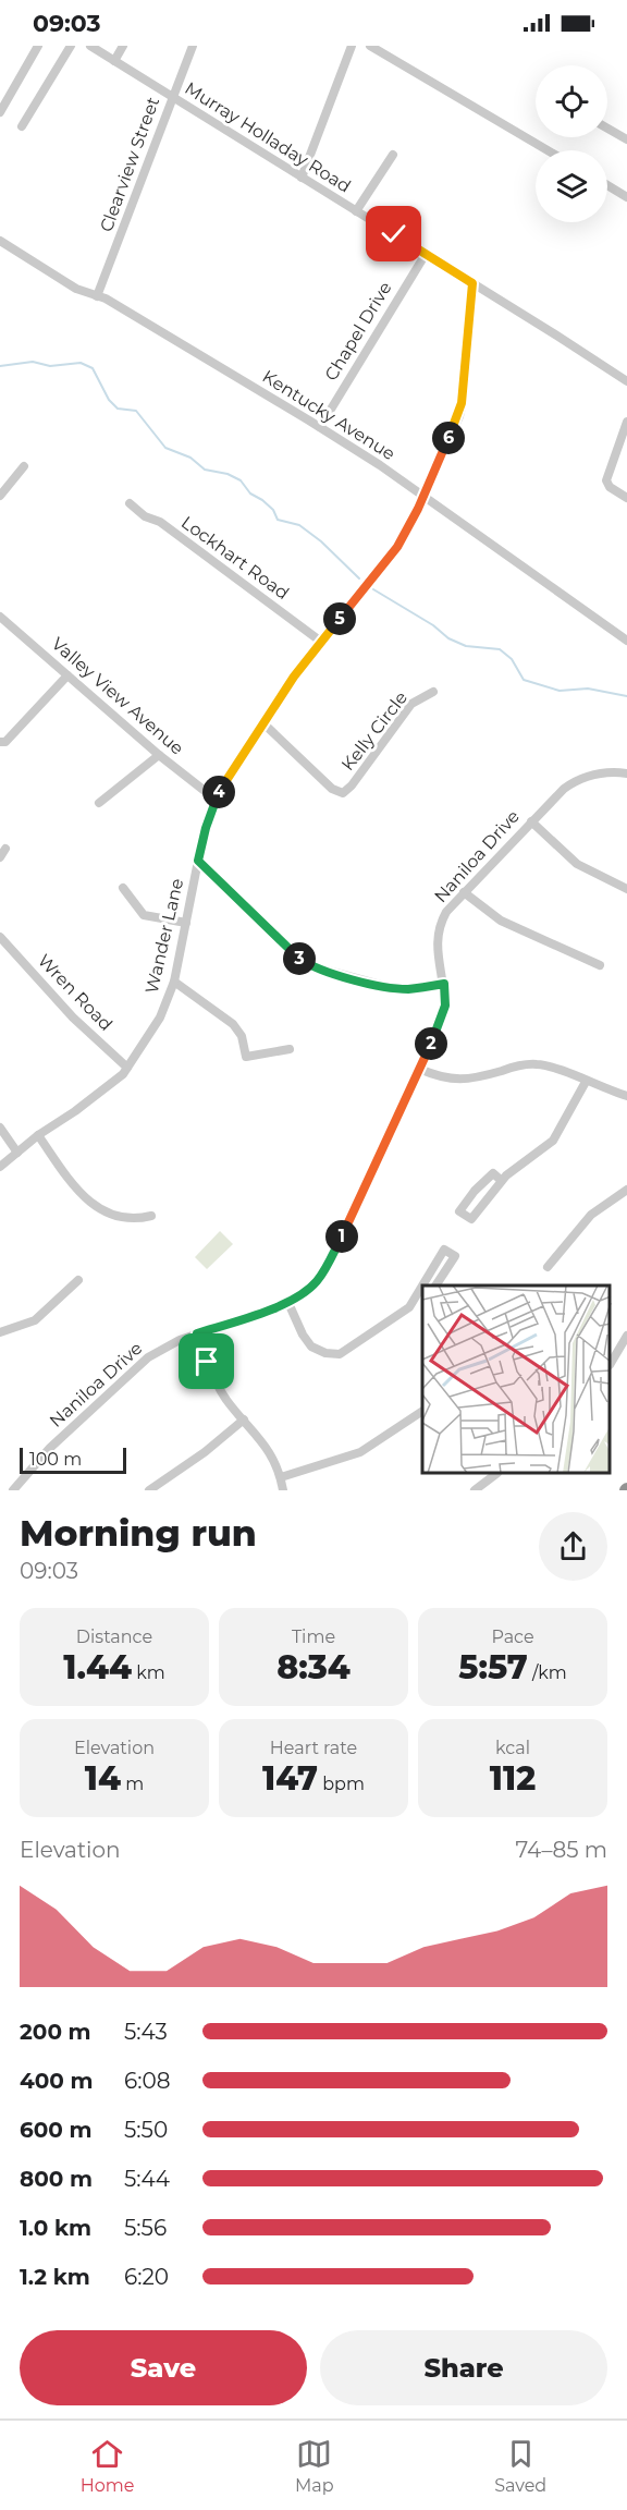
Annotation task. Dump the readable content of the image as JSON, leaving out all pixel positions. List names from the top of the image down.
{
  "streets": {
    "street": [
      "Murray Holladay Road",
      "Clearview Street",
      "Chapel Drive",
      "Kentucky Avenue",
      "Lockhart Road",
      "Valley View Avenue",
      "Kelly Circle",
      "Naniloa Drive",
      "Wander Lane",
      "Wren Road"
    ]
  },
  "crossings": [
    ["Murray Holladay Road", "Clearview Street"],
    ["Murray Holladay Road", "Chapel Drive"],
    ["Murray Holladay Road", "Wander Lane"],
    ["Clearview Street", "Kentucky Avenue"],
    ["Chapel Drive", "Kentucky Avenue"],
    ["Kentucky Avenue", "Wander Lane"],
    ["Lockhart Road", "Wander Lane"],
    ["Valley View Avenue", "Wander Lane"],
    ["Kelly Circle", "Wander Lane"],
    ["Wander Lane", "Wren Road"]
  ],
  "scale_bar": "100 m",
  "page": {
    "status": "09:03",
    "pins": [
      "6",
      "5",
      "4",
      "3",
      "2",
      "1"
    ],
    "scale": "100 m",
    "heading": ["Morning run", "09:03"],
    "stats": [
      ["Distance", "1.44 km"],
      ["Time", "8:34"],
      ["Pace", "5:57 /km"],
      ["Elevation", "14 m"],
      ["Heart rate", "147 bpm"],
      ["kcal", "112"]
    ],
    "chart": ["Elevation", "74–85 m"],
    "list": [
      {
        "name": "200 m",
        "note": "5:43"
      },
      {
        "name": "400 m",
        "note": "6:08"
      },
      {
        "name": "600 m",
        "note": "5:50"
      },
      {
        "name": "800 m",
        "note": "5:44"
      },
      {
        "name": "1.0 km",
        "note": "5:56"
      },
      {
        "name": "1.2 km",
        "note": "6:20"
      }
    ],
    "buttons": ["Save", "Share"],
    "tabs": ["Home", "Map", "Saved"]
  }
}
